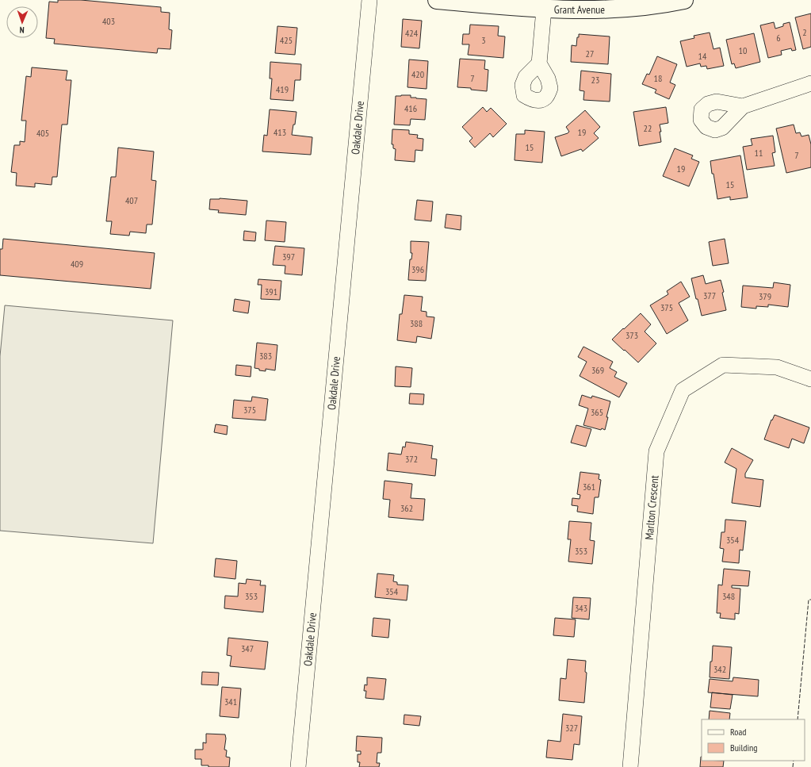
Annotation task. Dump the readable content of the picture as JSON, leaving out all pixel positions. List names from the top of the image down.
{
  "streets": {
    "main road": ["Grant Avenue"],
    "street": ["Oakdale Drive", "Marlton Crescent"]
  },
  "house_numbers": [
    "403",
    "2",
    "424",
    "6",
    "425",
    "3",
    "10",
    "27",
    "14",
    "420",
    "7",
    "18",
    "23",
    "419",
    "416",
    "22",
    "413",
    "19",
    "405",
    "15",
    "11",
    "7",
    "19",
    "15",
    "407",
    "397",
    "409",
    "396",
    "391",
    "377",
    "379",
    "375",
    "388",
    "373",
    "383",
    "369",
    "375",
    "365",
    "372",
    "361",
    "362",
    "354",
    "353",
    "354",
    "353",
    "348",
    "343",
    "347",
    "342",
    "341",
    "327"
  ],
  "legend": ["Road", "Building"],
  "north": "bottom"
}
